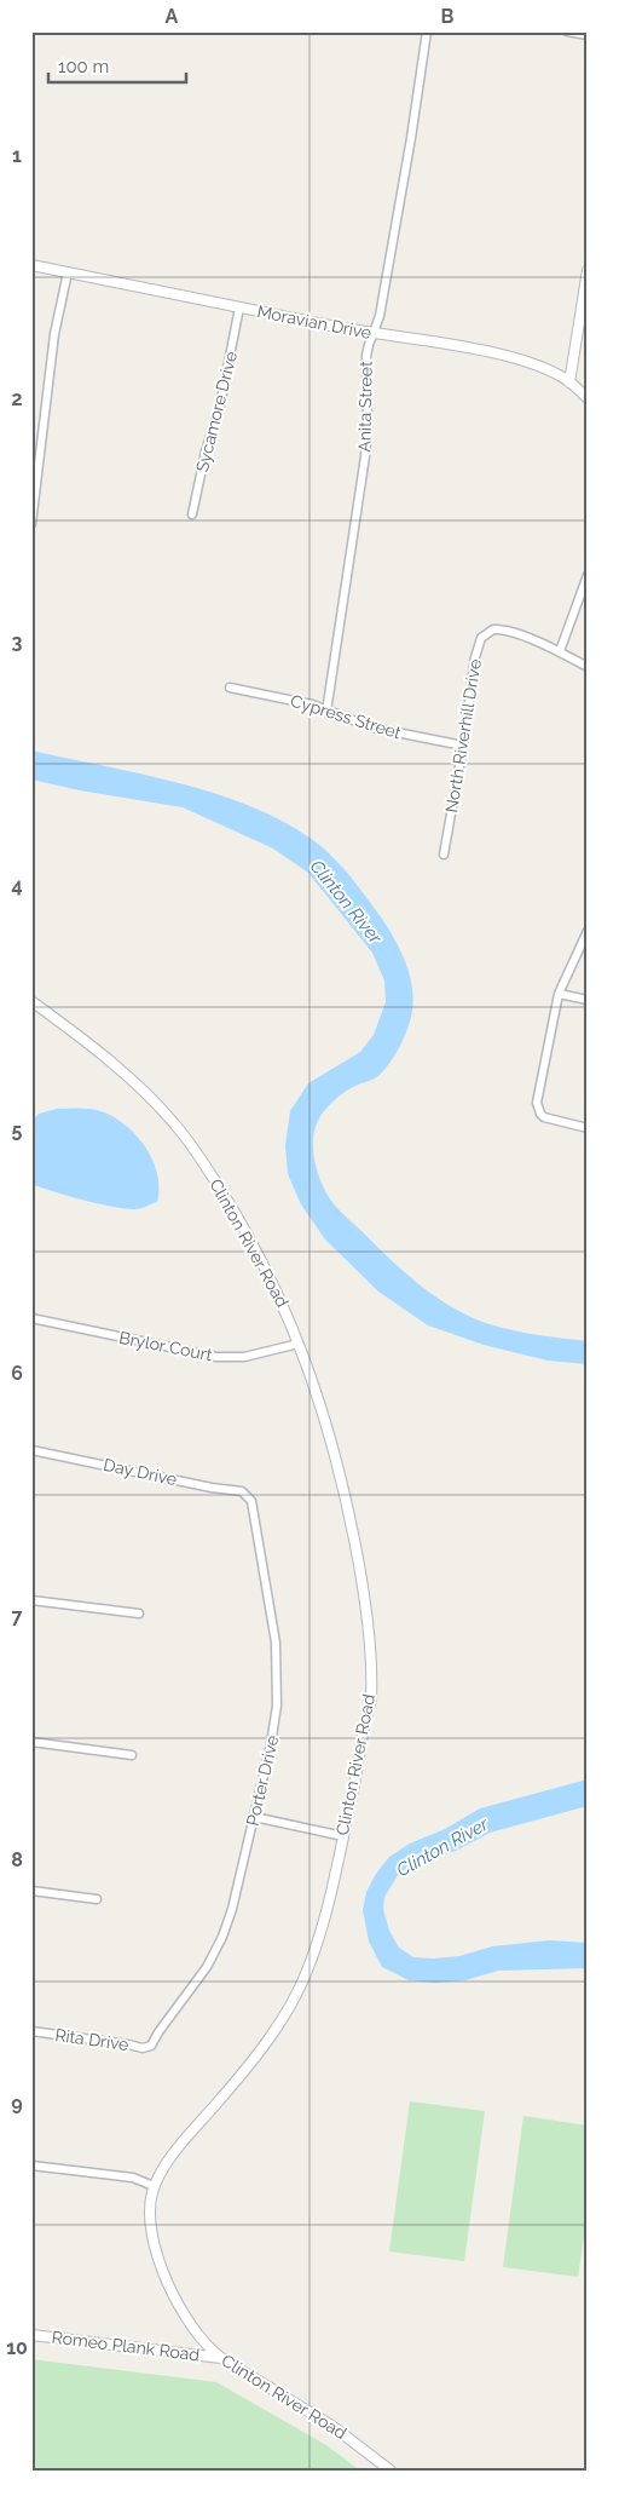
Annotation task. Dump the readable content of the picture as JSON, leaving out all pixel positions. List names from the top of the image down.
{
  "streets": {
    "street": [
      "Moravian Drive",
      "Anita Street",
      "Sycamore Drive",
      "Cypress Street",
      "North Riverhill Drive",
      "Clinton River Road",
      "Brylor Court",
      "Day Drive",
      "Porter Drive",
      "Rita Drive",
      "Romeo Plank Road"
    ]
  },
  "crossings": [
    ["Moravian Drive", "Anita Street"],
    ["Moravian Drive", "Sycamore Drive"],
    ["Anita Street", "Cypress Street"],
    ["Cypress Street", "North Riverhill Drive"],
    ["Clinton River Road", "Brylor Court"],
    ["Clinton River Road", "Romeo Plank Road"],
    ["Day Drive", "Porter Drive"],
    ["Porter Drive", "Rita Drive"]
  ],
  "water": ["Clinton River"],
  "scale_bar": "100 m",
  "grid": {
    "columns": ["A", "B"],
    "rows": [
      "1",
      "2",
      "3",
      "4",
      "5",
      "6",
      "7",
      "8",
      "9",
      "10"
    ]
  }
}
